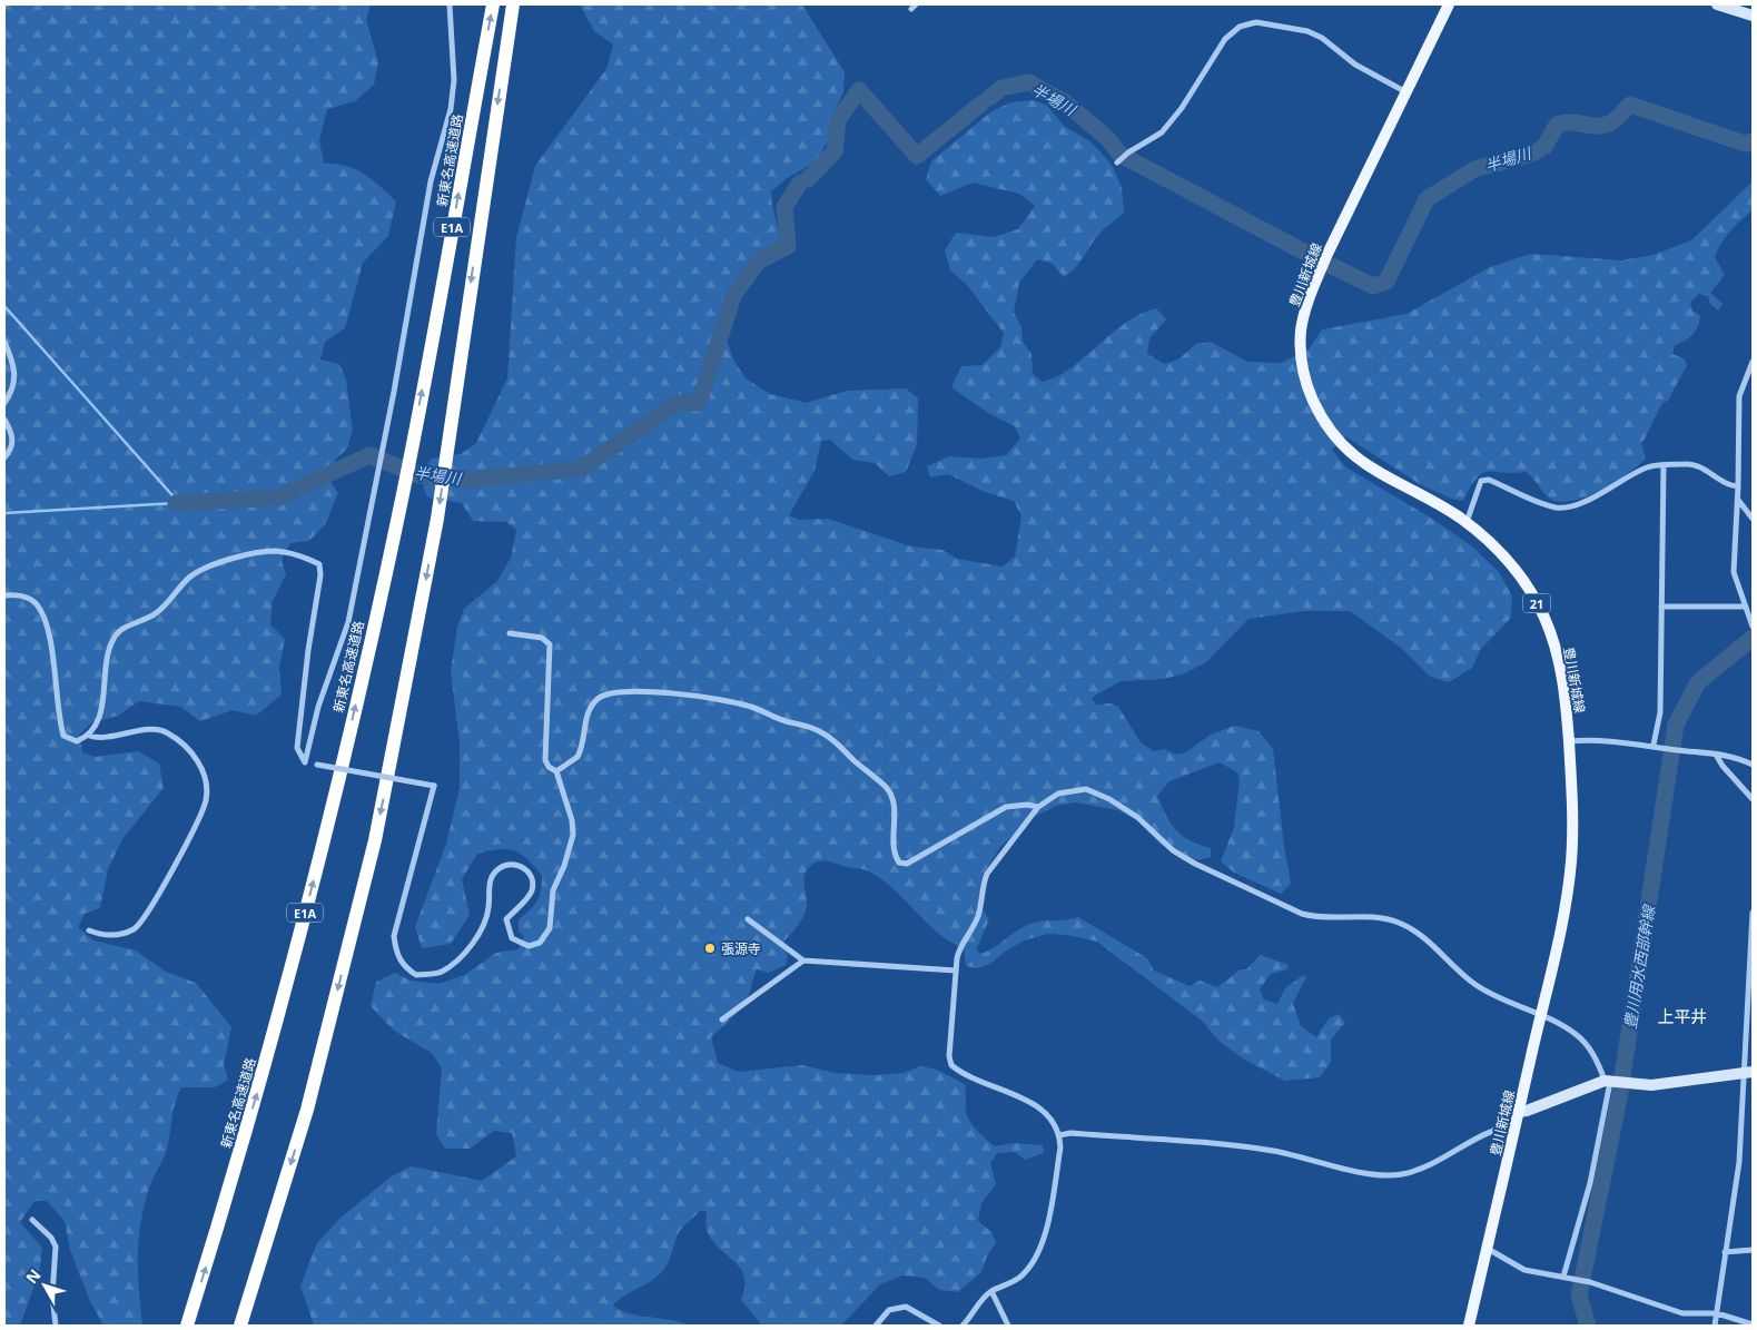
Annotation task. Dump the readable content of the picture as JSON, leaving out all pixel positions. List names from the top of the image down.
{
  "streets": {
    "highway": ["新東名高速道路", "E1A"],
    "main road": ["豊川新城線", "21"]
  },
  "districts": ["上平井"],
  "water": ["半場川", "豊川用水西部幹線"],
  "places": ["張源寺"],
  "north": "top left"
}
